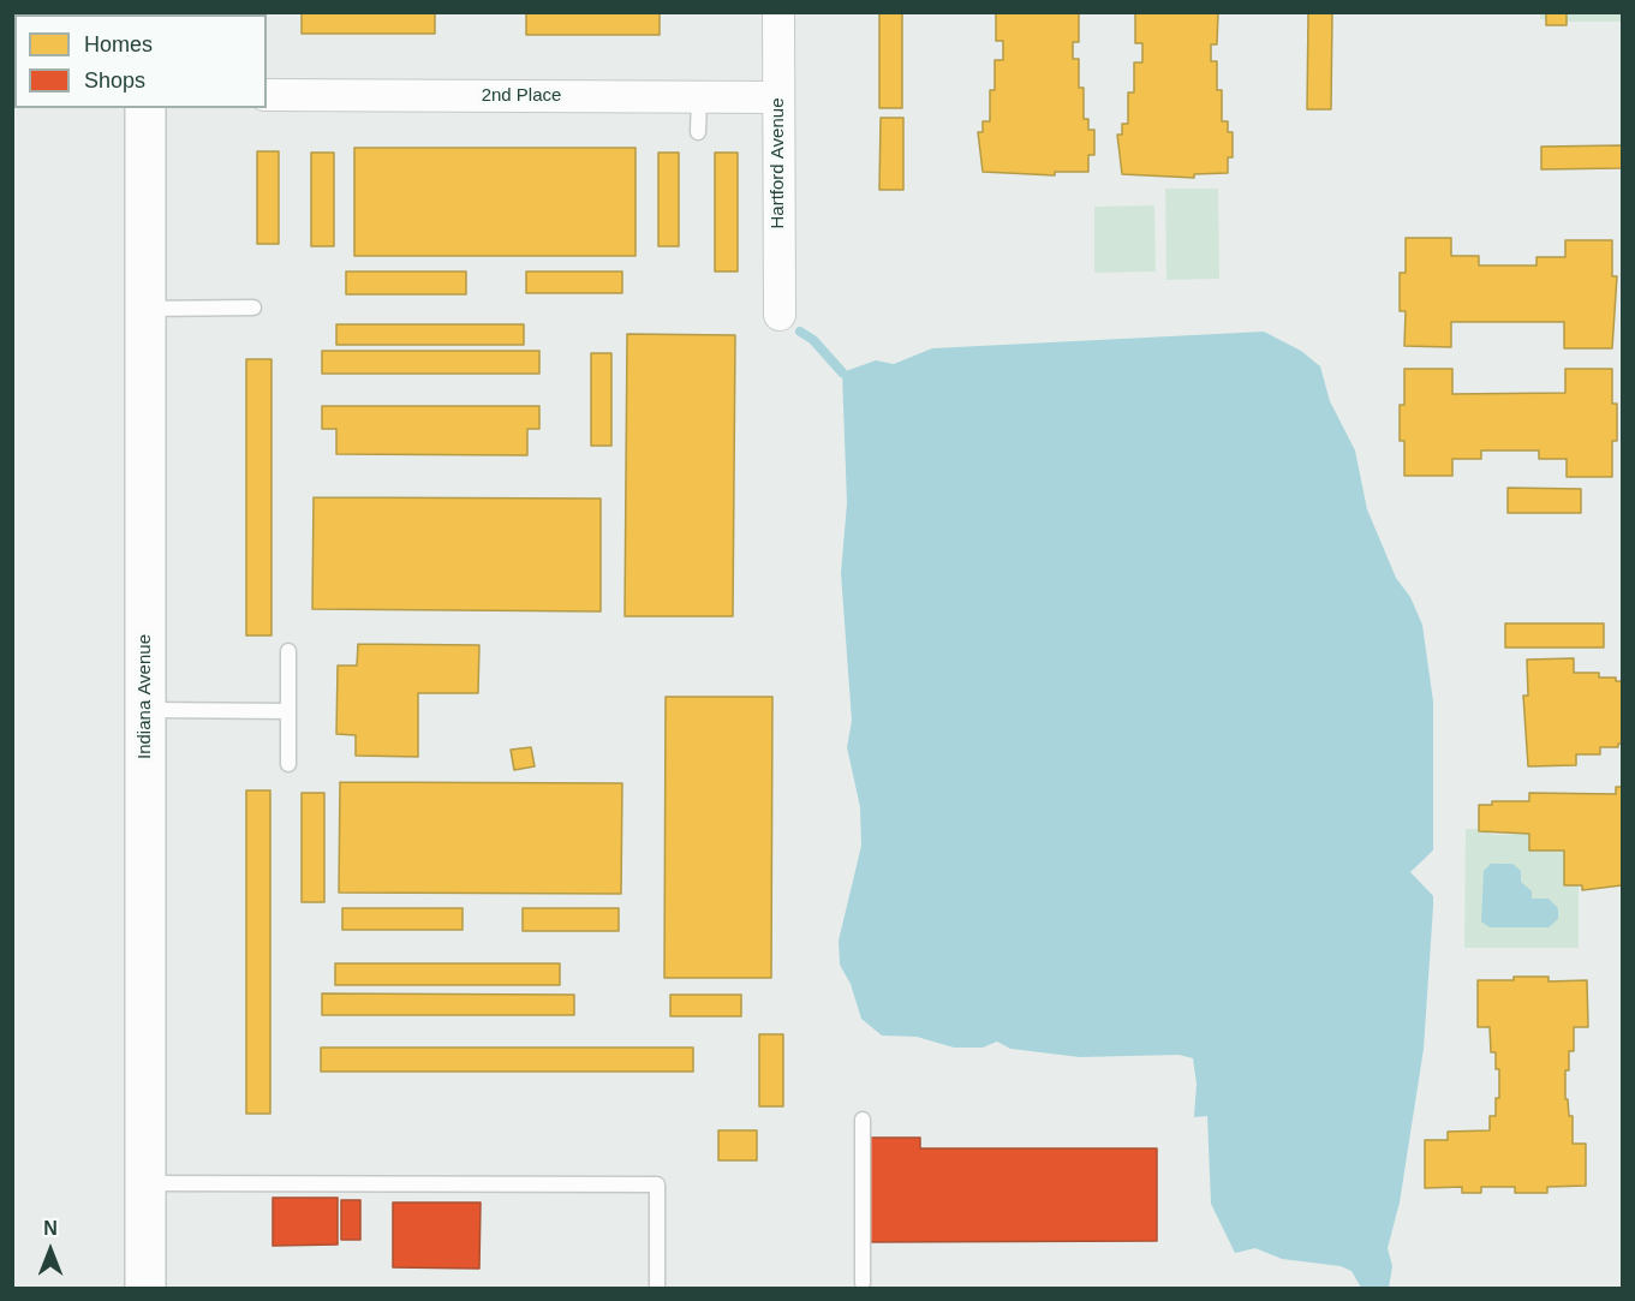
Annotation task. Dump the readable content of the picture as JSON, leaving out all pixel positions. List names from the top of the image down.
{
  "streets": {
    "main road": ["Indiana Avenue"],
    "street": ["2nd Place", "Hartford Avenue"]
  },
  "crossings": [
    ["2nd Place", "Hartford Avenue"]
  ],
  "legend": ["Homes", "Shops"],
  "north": "top"
}
